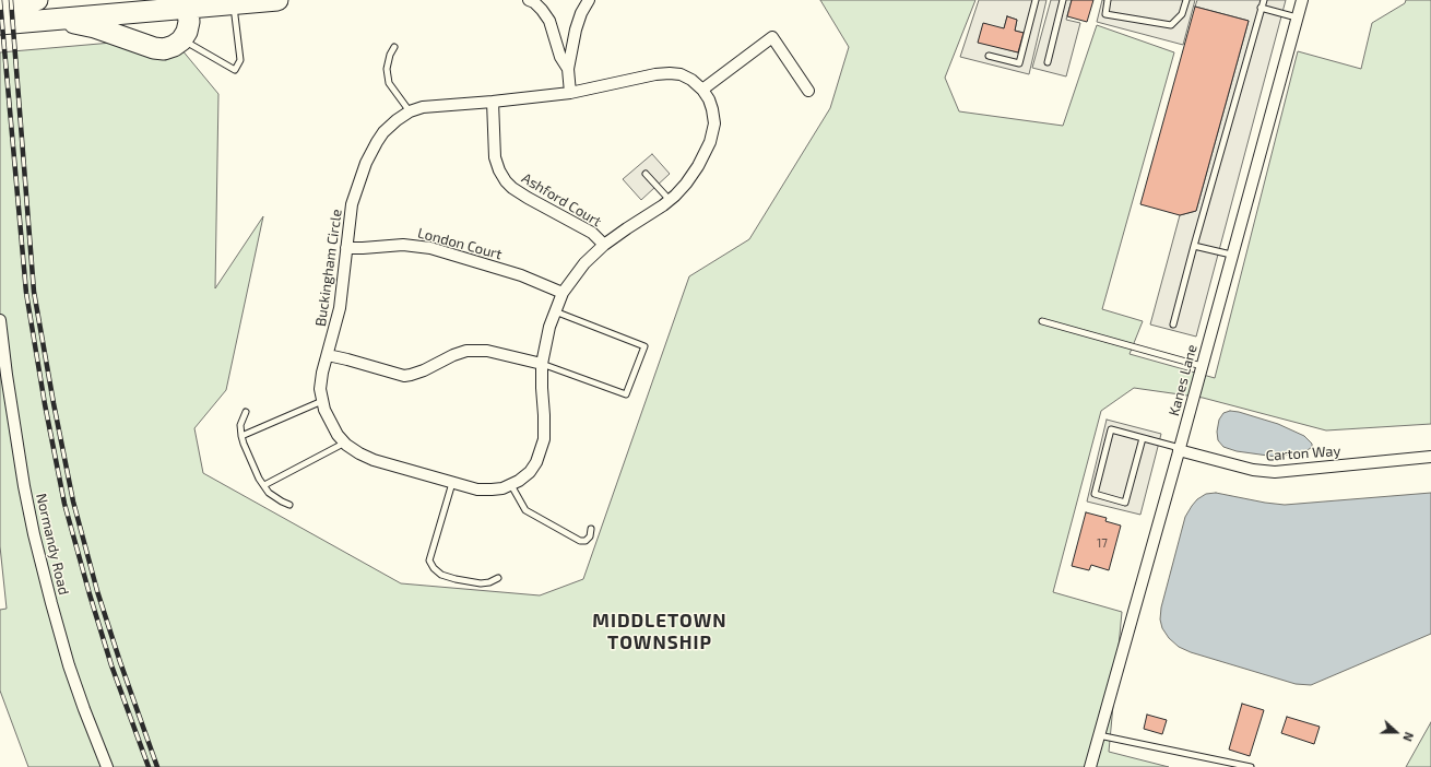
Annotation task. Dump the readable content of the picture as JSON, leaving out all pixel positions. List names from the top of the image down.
{
  "streets": {
    "street": [
      "Ashford Court",
      "London Court",
      "Buckingham Circle",
      "Kanes Lane",
      "Carton Way",
      "Normandy Road"
    ]
  },
  "crossings": [
    ["Ashford Court", "Buckingham Circle"],
    ["London Court", "Buckingham Circle"],
    ["Kanes Lane", "Carton Way"]
  ],
  "districts": ["MIDDLETOWN TOWNSHIP"],
  "house_numbers": ["17"],
  "north": "right"
}
